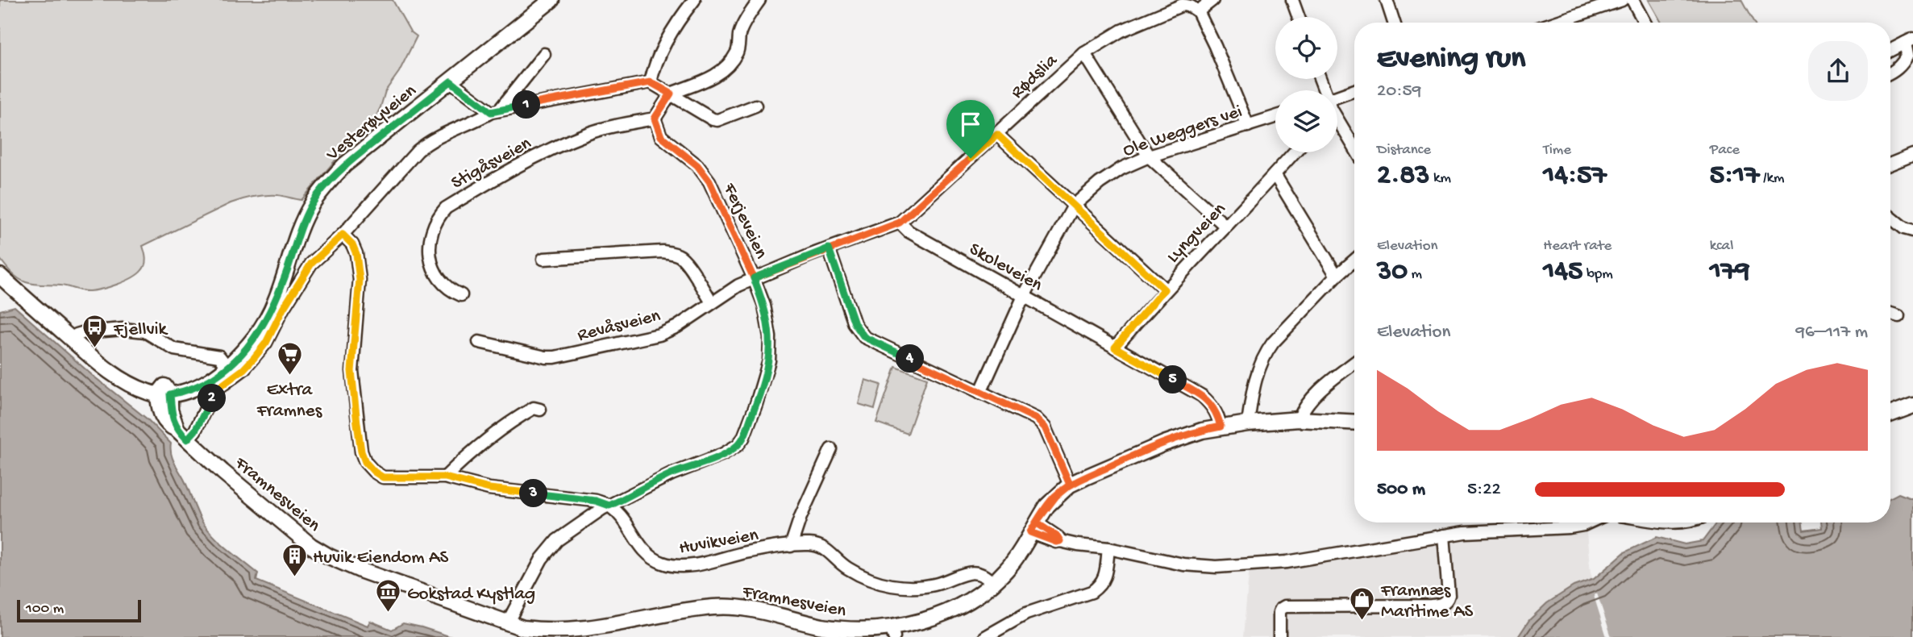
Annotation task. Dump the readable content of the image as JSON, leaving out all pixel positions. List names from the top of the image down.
{
  "streets": {
    "main road": ["Vesterøyveien", "Framnesveien"],
    "street": [
      "Rødslia",
      "Ole Weggers vei",
      "Stigåsveien",
      "Ferjeveien",
      "Lyngveien",
      "Skoleveien",
      "Revåsveien",
      "Huvikveien"
    ]
  },
  "crossings": [
    ["Rødslia", "Skoleveien"],
    ["Vesterøyveien", "Framnesveien"],
    ["Ole Weggers vei", "Skoleveien"],
    ["Stigåsveien", "Ferjeveien"],
    ["Ferjeveien", "Revåsveien"],
    ["Ferjeveien", "Framnesveien"],
    ["Ferjeveien", "Huvikveien"],
    ["Lyngveien", "Skoleveien"],
    ["Skoleveien", "Framnesveien"],
    ["Framnesveien", "Huvikveien"]
  ],
  "places": {
    "bus stop": ["Fjellvik"],
    "supermarket": ["Extra Framnes"],
    "building": ["Huvik Eiendom AS"],
    "museum": ["Gokstad Kystlag"],
    "shop": ["Framnæs Maritime AS"]
  },
  "scale_bar": "100 m",
  "page": {
    "heading": ["Evening run", "20:59"],
    "pins": [
      "1",
      "4",
      "5",
      "2",
      "3"
    ],
    "stats": [
      ["Distance", "2.83 km"],
      ["Time", "14:57"],
      ["Pace", "5:17 /km"],
      ["Elevation", "30 m"],
      ["Heart rate", "145 bpm"],
      ["kcal", "179"]
    ],
    "chart": ["Elevation", "96–117 m"],
    "list": [
      {
        "name": "500 m",
        "note": "5:22"
      }
    ],
    "scale": "100 m"
  }
}
